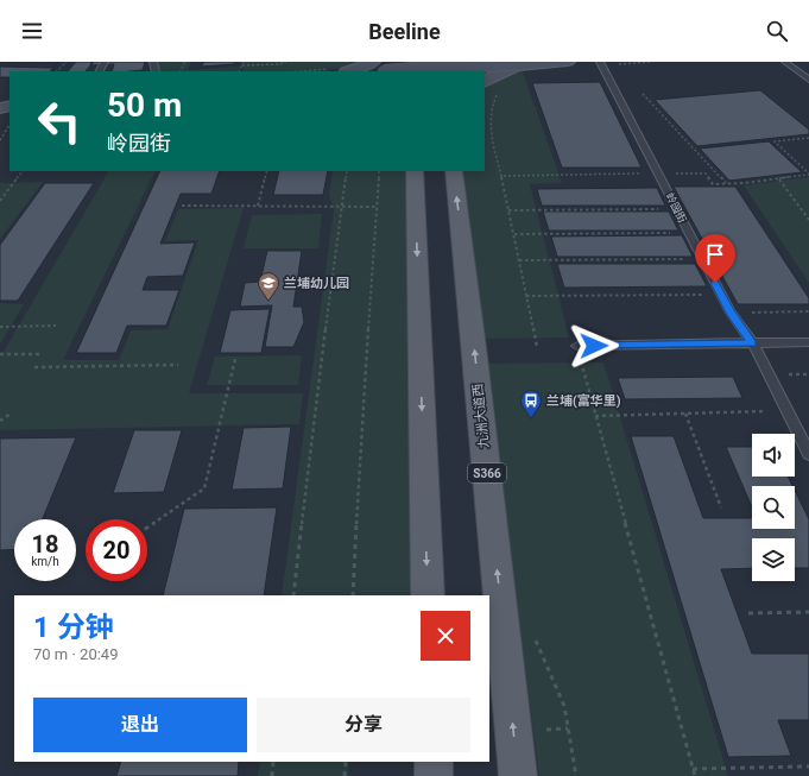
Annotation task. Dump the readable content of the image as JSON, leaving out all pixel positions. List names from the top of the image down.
{
  "streets": {
    "main road": ["九洲大道西", "S366"],
    "lane": ["岭园街"]
  },
  "places": {
    "school or university": ["兰埔幼儿园"],
    "bus stop": ["兰埔(富华里)"]
  },
  "page": {
    "header": "Beeline",
    "turn": ["50 m", "岭园街"],
    "speed": "18 km/h",
    "limit": "20",
    "heading": ["1 分钟", "70 m · 20:49"],
    "buttons": ["退出", "分享"]
  }
}
